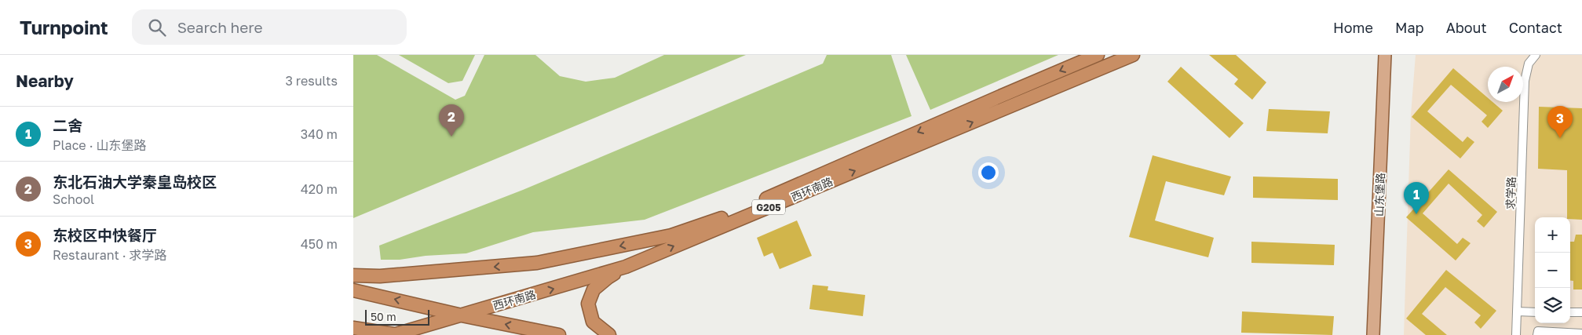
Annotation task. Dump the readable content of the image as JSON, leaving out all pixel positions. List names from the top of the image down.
{
  "streets": {
    "highway": ["西环南路", "G205"],
    "main road": ["山东堡路"],
    "street": ["求学路"]
  },
  "scale_bar": "50 m",
  "north": "top right",
  "page": {
    "header": "Turnpoint",
    "search": "Search here",
    "nav": [
      "Home",
      "Map",
      "About",
      "Contact"
    ],
    "heading": ["Nearby", "3 results"],
    "pins": ["2", "3", "1"],
    "list": [
      {
        "mark": "1",
        "name": "二舍",
        "note": "Place · 山东堡路",
        "value": "340 m"
      },
      {
        "mark": "2",
        "name": "东北石油大学秦皇岛校区",
        "note": "School",
        "value": "420 m"
      },
      {
        "mark": "3",
        "name": "东校区中快餐厅",
        "note": "Restaurant · 求学路",
        "value": "450 m"
      }
    ],
    "map_buttons": ["+", "−"],
    "scale": "50 m"
  }
}
